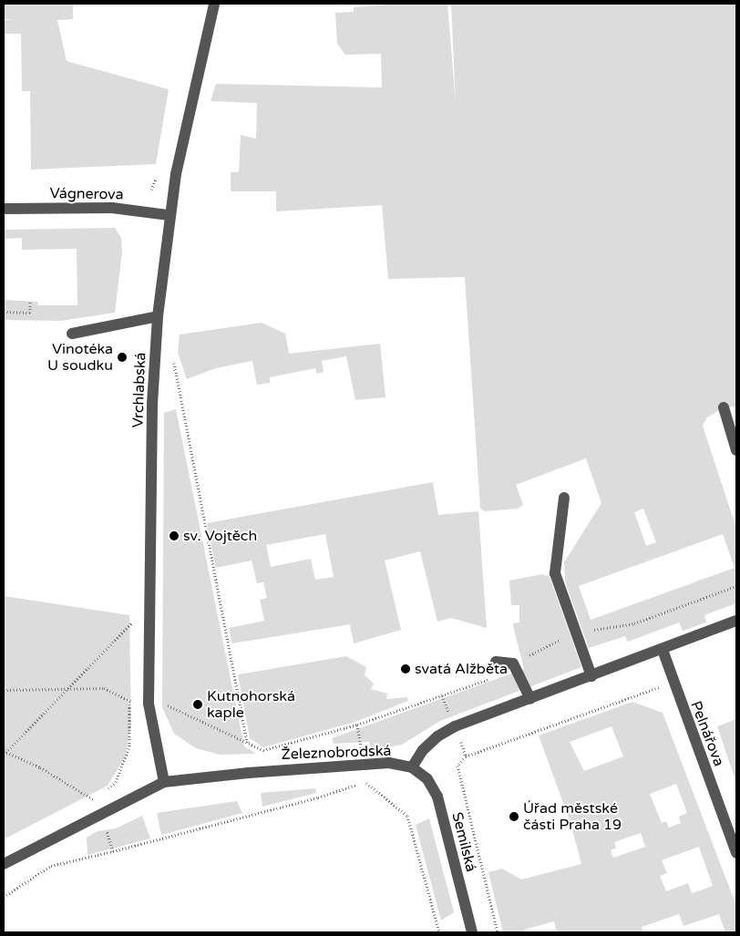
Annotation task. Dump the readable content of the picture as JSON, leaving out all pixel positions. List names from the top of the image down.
{
  "streets": {
    "street": [
      "Vágnerova",
      "Vrchlabská",
      "Pelnářova",
      "Železnobrodská",
      "Semilská"
    ]
  },
  "crossings": [
    ["Vágnerova", "Vrchlabská"],
    ["Vrchlabská", "Železnobrodská"],
    ["Pelnářova", "Železnobrodská"],
    ["Železnobrodská", "Semilská"]
  ],
  "places": [
    "Vinotéka U soudku",
    "sv. Vojtěch",
    "svatá Alžběta",
    "Kutnohorská kaple",
    "Úřad městské části Praha 19"
  ]
}
